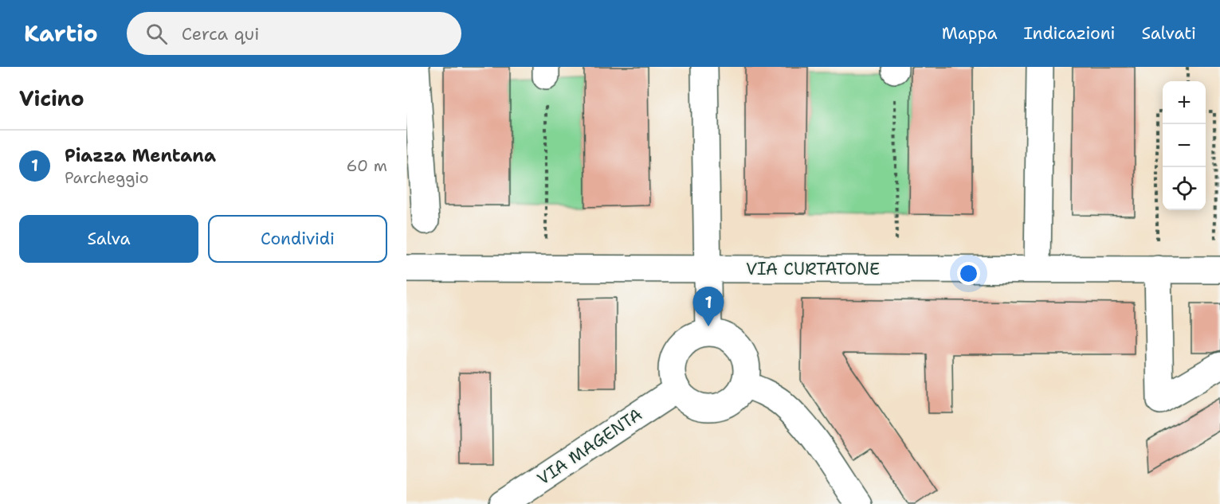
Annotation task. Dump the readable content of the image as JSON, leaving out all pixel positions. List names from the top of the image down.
{
  "streets": {
    "street": ["VIA CURTATONE", "VIA MAGENTA"]
  },
  "page": {
    "header": "Kartio",
    "search": "Cerca qui",
    "nav": ["Mappa", "Indicazioni", "Salvati"],
    "heading": "Vicino",
    "map_buttons": ["+", "−"],
    "list": [
      {
        "mark": "1",
        "name": "Piazza Mentana",
        "note": "Parcheggio",
        "value": "60 m"
      }
    ],
    "buttons": ["Salva", "Condividi"],
    "pins": "1"
  }
}
